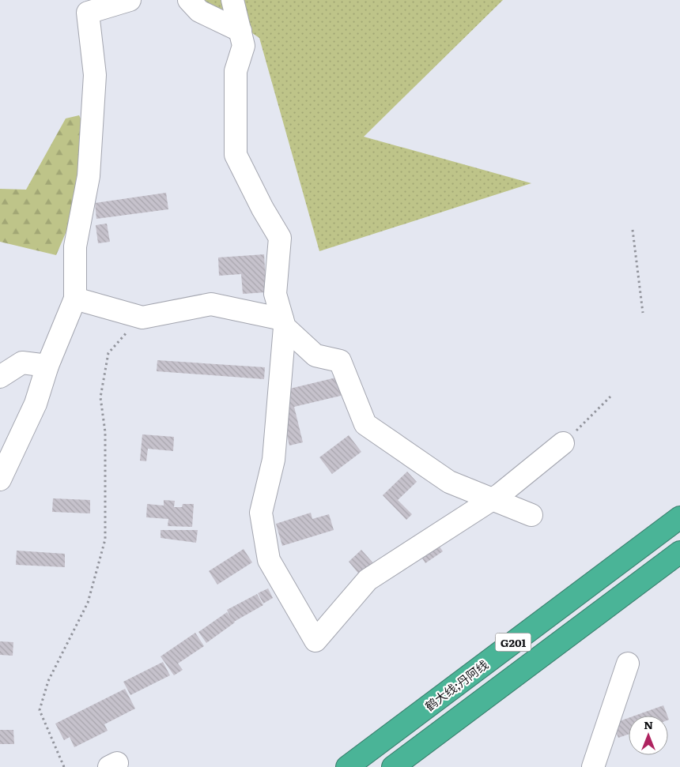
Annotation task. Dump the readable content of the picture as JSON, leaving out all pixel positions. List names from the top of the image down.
{
  "streets": {
    "highway": ["G201", "鹤大线;丹阿线"]
  },
  "north": "top"
}
